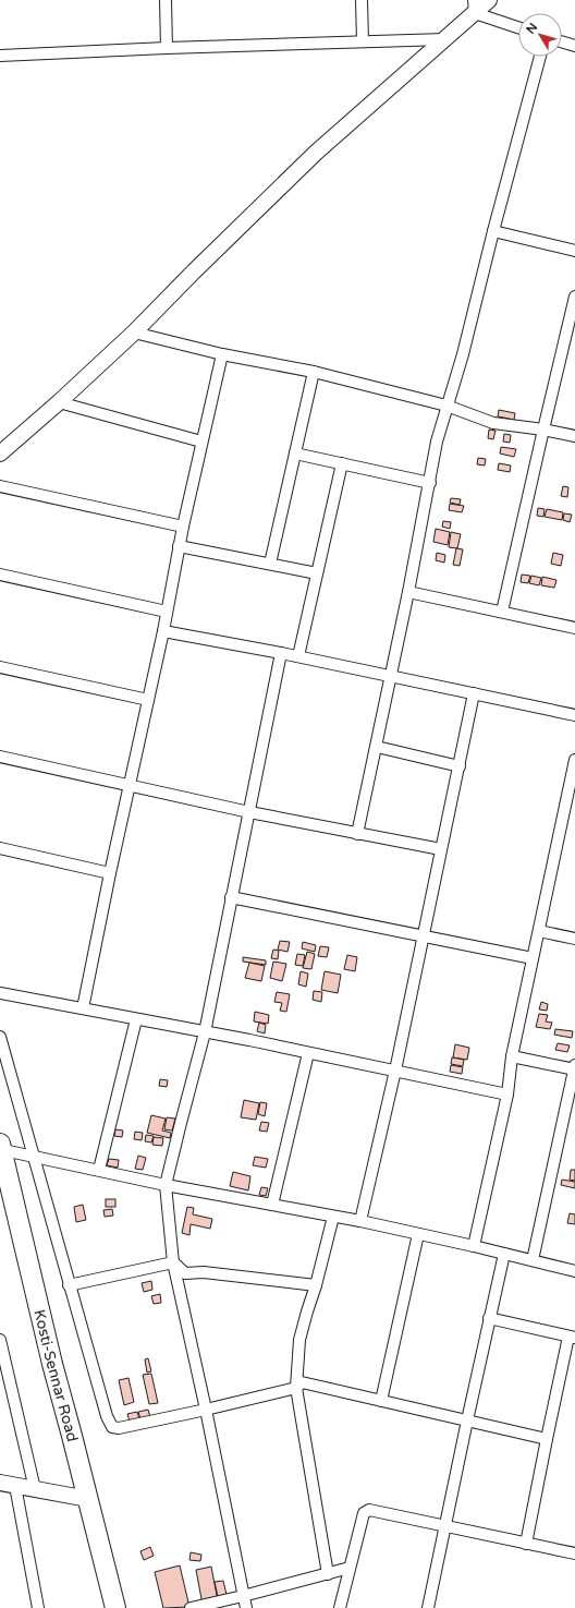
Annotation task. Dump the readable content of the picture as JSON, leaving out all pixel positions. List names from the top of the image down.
{
  "streets": {
    "highway": ["Kosti-Sennar Road"]
  },
  "north": "top left"
}
